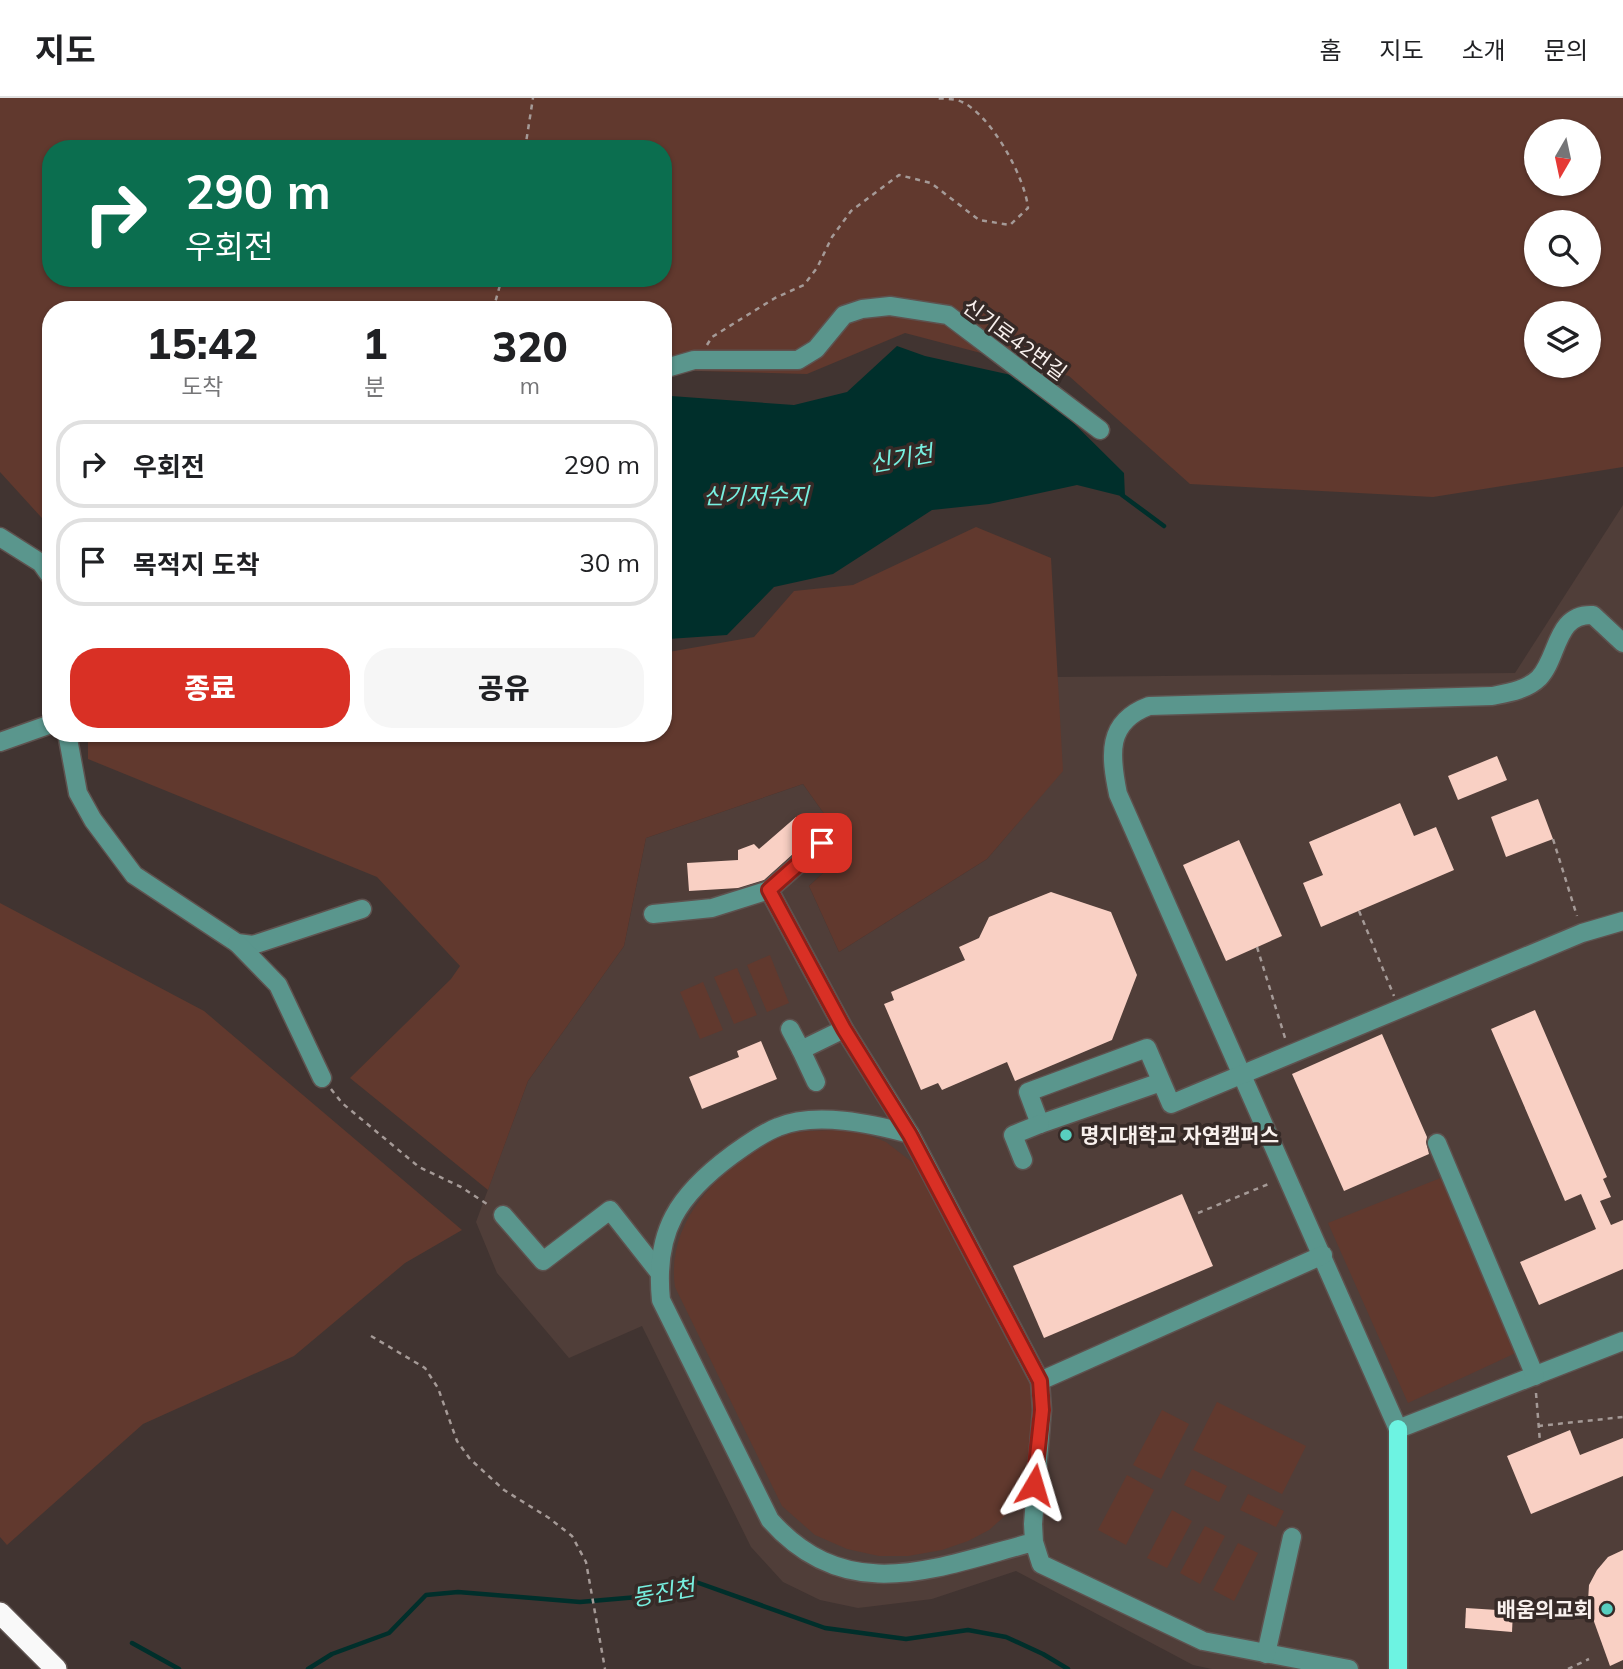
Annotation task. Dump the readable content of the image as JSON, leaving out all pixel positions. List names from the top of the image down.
{
  "streets": {
    "street": ["신기로42번길"]
  },
  "water": ["신기천", "신기저수지", "동진천"],
  "places": ["명지대학교 자연캠퍼스", "배움의교회"],
  "north": "bottom",
  "page": {
    "header": "지도",
    "nav": [
      "홈",
      "지도",
      "소개",
      "문의"
    ],
    "turn": ["290 m", "우회전"],
    "eta": [
      "15:42",
      "도착",
      "1",
      "분",
      "320",
      "m"
    ],
    "list": [
      {
        "name": "우회전",
        "value": "290 m"
      },
      {
        "name": "목적지 도착",
        "value": "30 m"
      }
    ],
    "buttons": ["종료", "공유"]
  }
}
